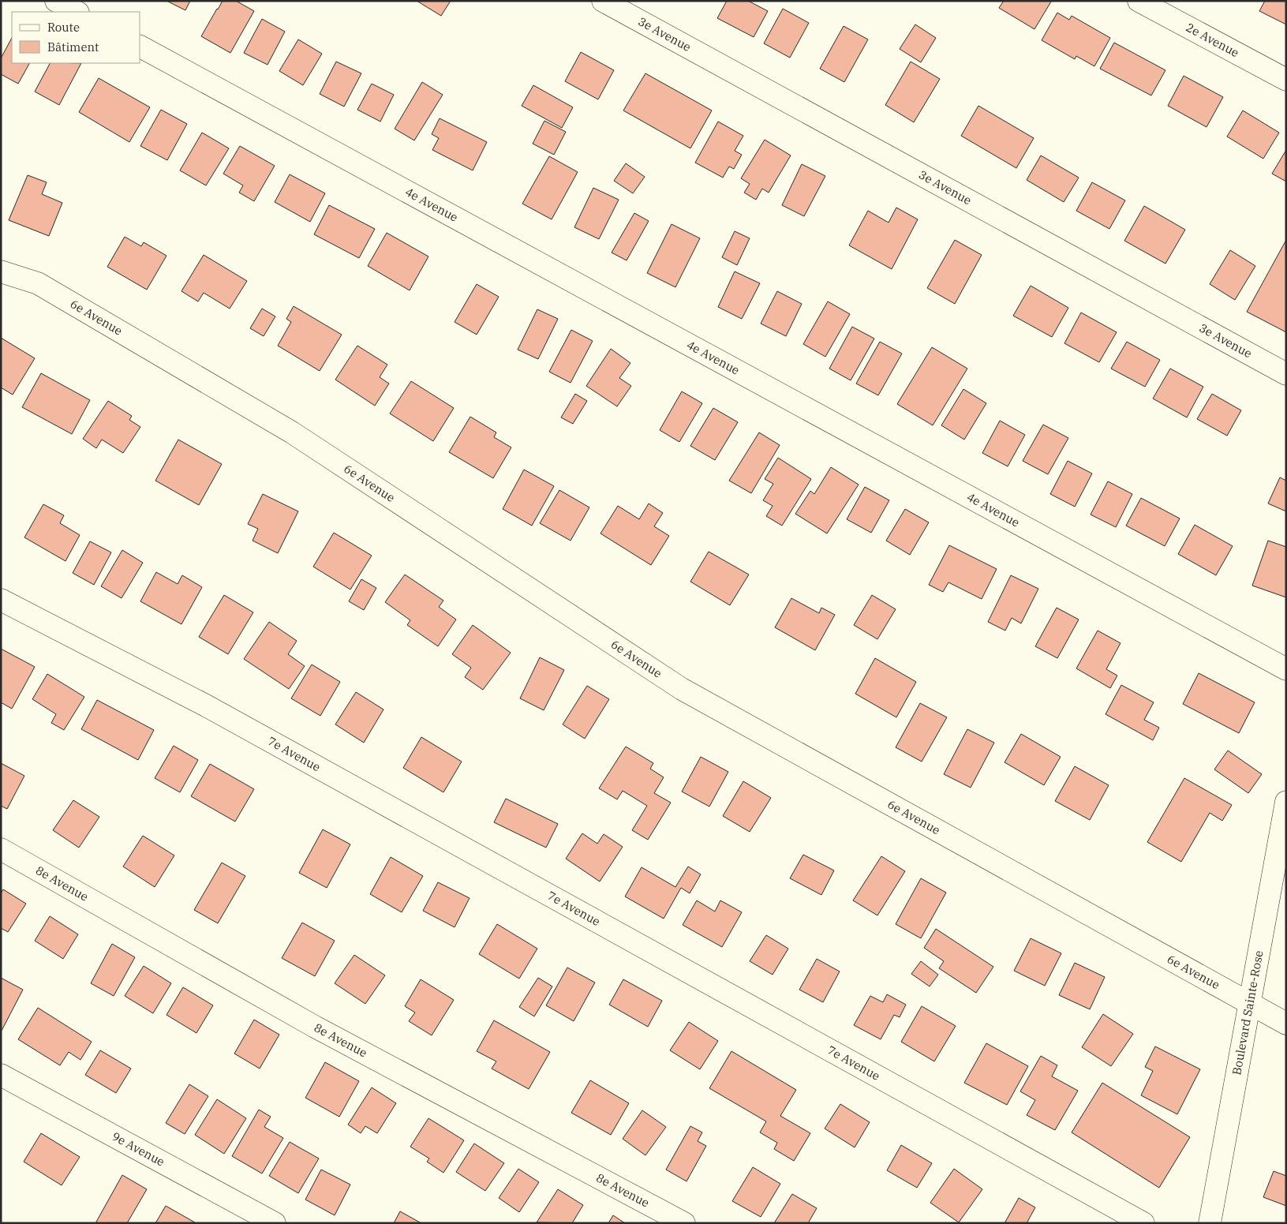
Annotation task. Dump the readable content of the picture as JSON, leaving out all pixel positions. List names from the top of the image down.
{
  "streets": {
    "street": [
      "3e Avenue",
      "2e Avenue",
      "4e Avenue",
      "6e Avenue",
      "7e Avenue",
      "8e Avenue",
      "Boulevard Sainte-Rose",
      "9e Avenue"
    ]
  },
  "crossings": [
    ["6e Avenue", "Boulevard Sainte-Rose"]
  ],
  "legend": ["Route", "Bâtiment"]
}
